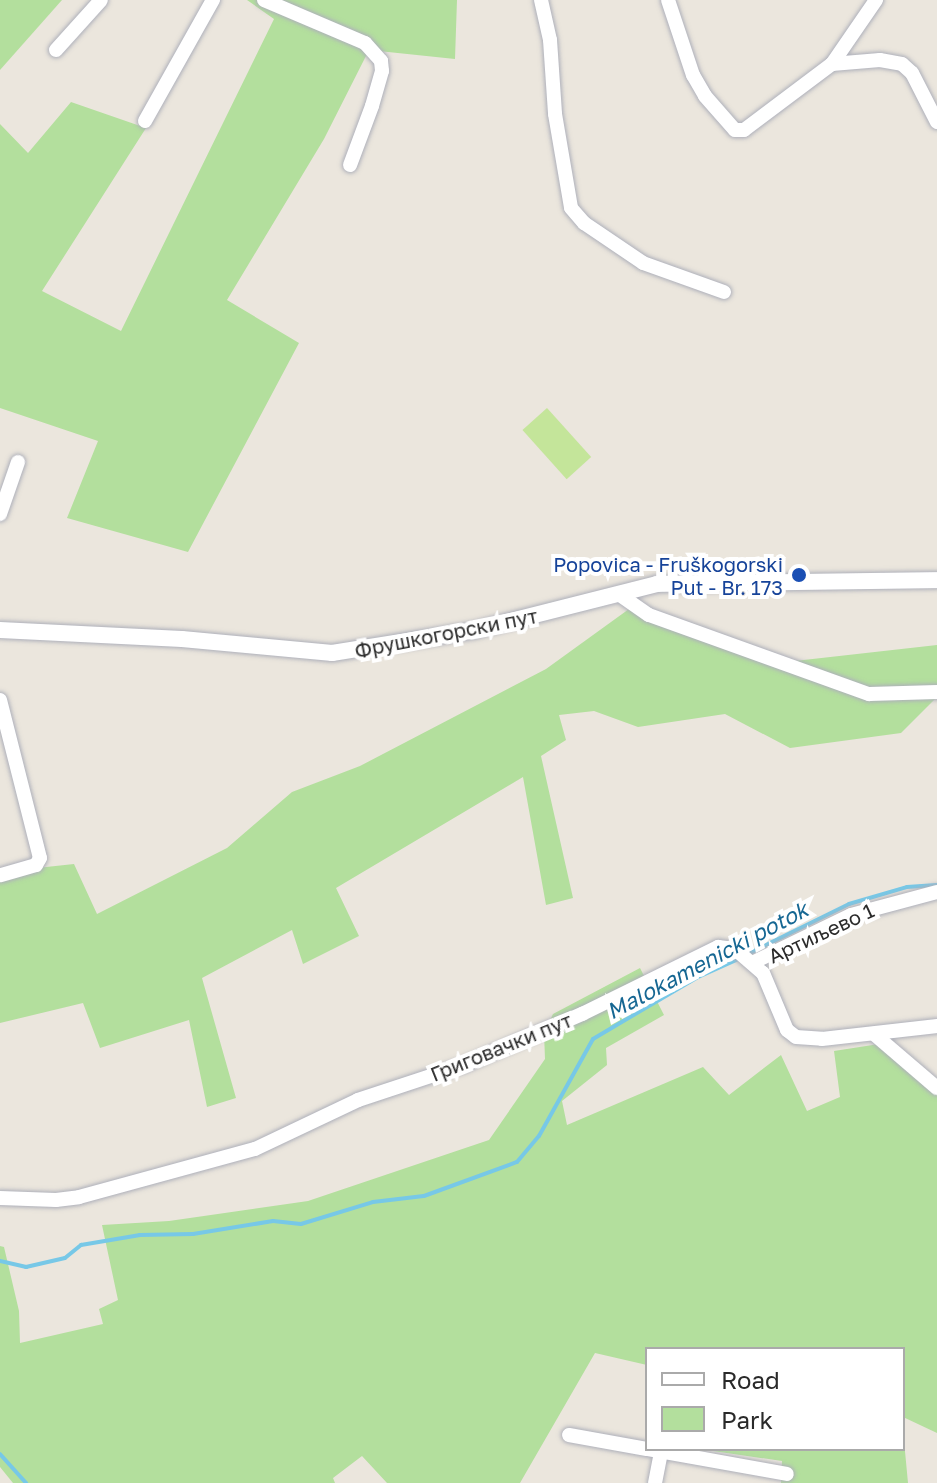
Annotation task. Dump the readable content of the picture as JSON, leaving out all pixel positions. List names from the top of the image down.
{
  "streets": {
    "street": ["Фрушкогорски пут", "Артиљево 1", "Григовачки пут"]
  },
  "crossings": [
    ["Артиљево 1", "Григовачки пут"]
  ],
  "water": ["Malokamenicki potok"],
  "places": ["Popovica - Fruškogorski Put - Br. 173"],
  "legend": ["Road", "Park"]
}
